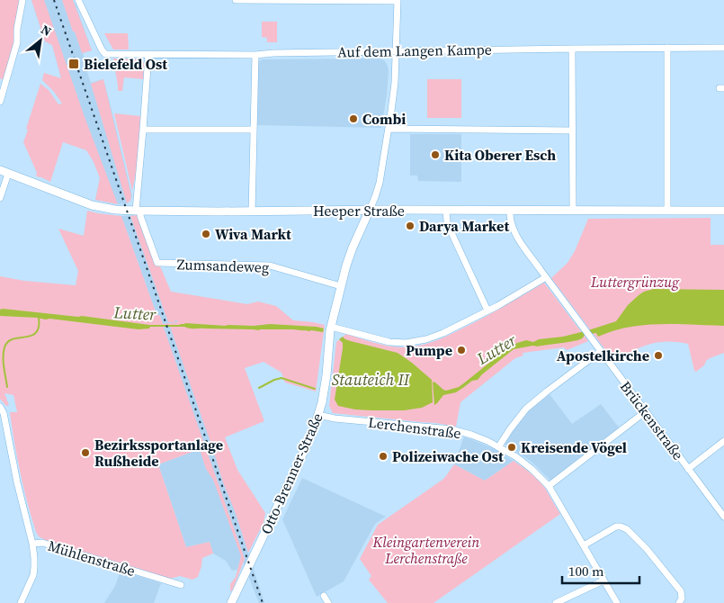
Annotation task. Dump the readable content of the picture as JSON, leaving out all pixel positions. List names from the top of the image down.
{
  "streets": {
    "main road": ["Heeper Straße", "Otto-Brenner-Straße"],
    "street": [
      "Auf dem Langen Kampe",
      "Zumsandeweg",
      "Brückenstraße",
      "Lerchenstraße",
      "Mühlenstraße"
    ]
  },
  "crossings": [
    ["Heeper Straße", "Zumsandeweg"],
    ["Heeper Straße", "Brückenstraße"],
    ["Heeper Straße", "Otto-Brenner-Straße"],
    ["Zumsandeweg", "Otto-Brenner-Straße"],
    ["Lerchenstraße", "Otto-Brenner-Straße"]
  ],
  "water": ["Lutter", "Stauteich II"],
  "parks": ["Luttergrünzug", "Kleingartenverein Lerchenstraße"],
  "places": {
    "transit": ["Bielefeld Ost"],
    "other": [
      "Combi",
      "Kita Oberer Esch",
      "Darya Market",
      "Wiva Markt",
      "Pumpe",
      "Apostelkirche",
      "Kreisende Vögel",
      "Bezirkssportanlage Rußheide",
      "Polizeiwache Ost"
    ]
  },
  "scale_bar": "100 m",
  "north": "top right"
}
